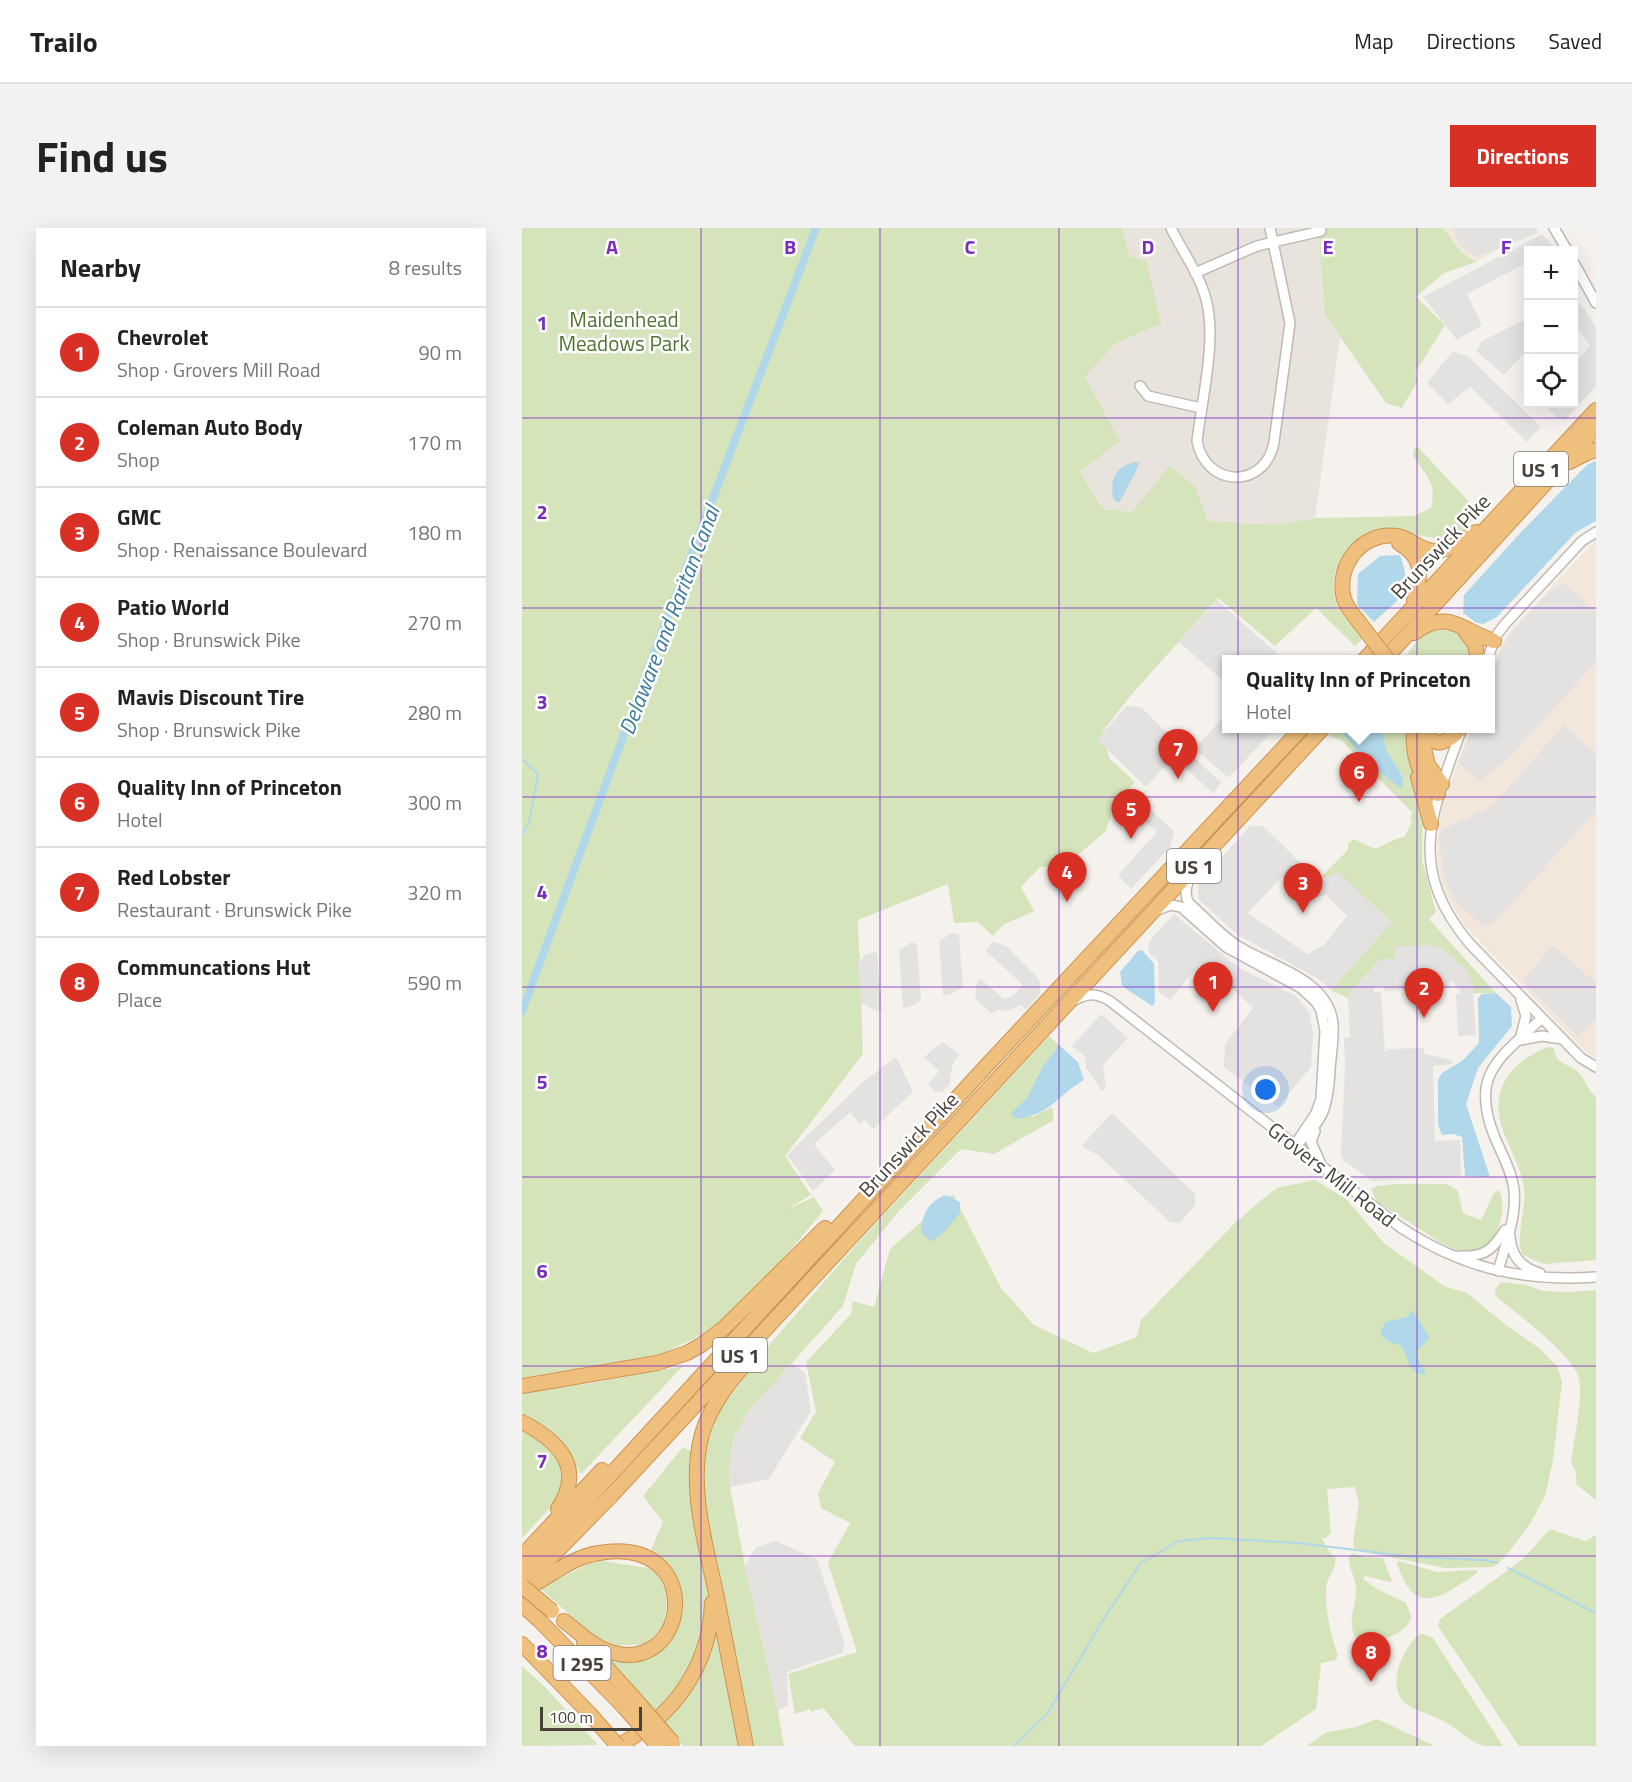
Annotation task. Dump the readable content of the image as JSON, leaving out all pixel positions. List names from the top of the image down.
{
  "streets": {
    "highway": ["US 1", "Brunswick Pike", "I 295"],
    "street": ["Grovers Mill Road"]
  },
  "crossings": [
    ["Brunswick Pike", "Grovers Mill Road"]
  ],
  "water": ["Delaware and Raritan Canal"],
  "parks": ["Maidenhead Meadows Park"],
  "scale_bar": "100 m",
  "page": {
    "header": "Trailo",
    "nav": ["Map", "Directions", "Saved"],
    "title": "Find us",
    "buttons": "Directions",
    "heading": ["Nearby", "8 results"],
    "map_buttons": ["+", "−"],
    "list": [
      {
        "mark": "1",
        "name": "Chevrolet",
        "note": "Shop · Grovers Mill Road",
        "value": "90 m"
      },
      {
        "mark": "2",
        "name": "Coleman Auto Body",
        "note": "Shop",
        "value": "170 m"
      },
      {
        "mark": "3",
        "name": "GMC",
        "note": "Shop · Renaissance Boulevard",
        "value": "180 m"
      },
      {
        "mark": "4",
        "name": "Patio World",
        "note": "Shop · Brunswick Pike",
        "value": "270 m"
      },
      {
        "mark": "5",
        "name": "Mavis Discount Tire",
        "note": "Shop · Brunswick Pike",
        "value": "280 m"
      },
      {
        "mark": "6",
        "name": "Quality Inn of Princeton",
        "note": "Hotel",
        "value": "300 m"
      },
      {
        "mark": "7",
        "name": "Red Lobster",
        "note": "Restaurant · Brunswick Pike",
        "value": "320 m"
      },
      {
        "mark": "8",
        "name": "Communcations Hut",
        "note": "Place",
        "value": "590 m"
      }
    ],
    "popup": ["Quality Inn of Princeton", "Hotel"],
    "pins": [
      "7",
      "6",
      "5",
      "4",
      "3",
      "1",
      "2",
      "8"
    ],
    "scale": "100 m"
  },
  "grid": {
    "columns": [
      "A",
      "B",
      "C",
      "D",
      "E",
      "F"
    ],
    "rows": [
      "1",
      "2",
      "3",
      "4",
      "5",
      "6",
      "7",
      "8"
    ]
  }
}
